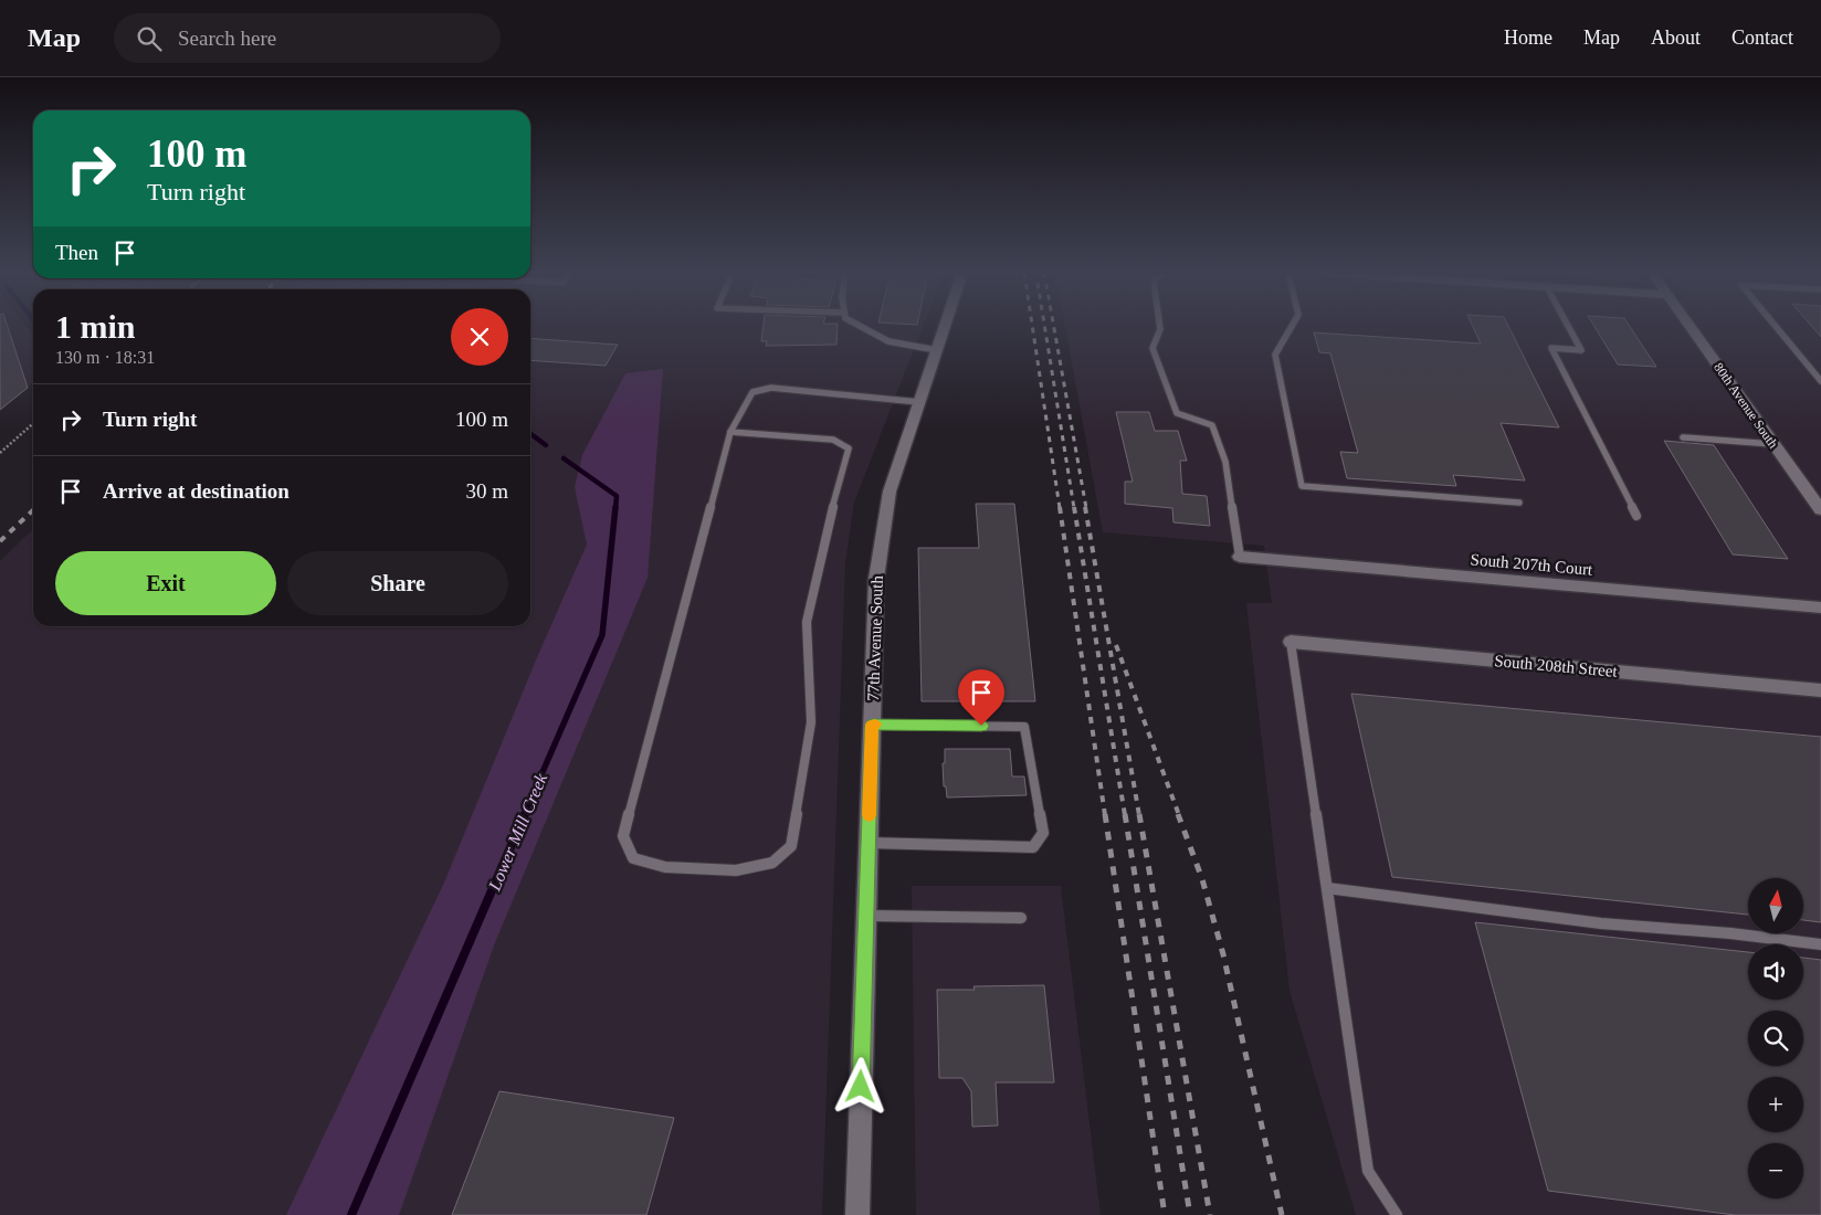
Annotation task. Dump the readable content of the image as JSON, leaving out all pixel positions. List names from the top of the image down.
{
  "streets": {
    "street": [
      "80th Avenue South",
      "South 207th Court",
      "77th Avenue South",
      "South 208th Street"
    ]
  },
  "water": ["Lower Mill Creek"],
  "north": "top",
  "page": {
    "header": "Map",
    "search": "Search here",
    "nav": [
      "Home",
      "Map",
      "About",
      "Contact"
    ],
    "turn": ["100 m", "Turn right"],
    "then": "Then",
    "heading": ["1 min", "130 m · 18:31"],
    "list": [
      {
        "name": "Turn right",
        "value": "100 m"
      },
      {
        "name": "Arrive at destination",
        "value": "30 m"
      }
    ],
    "buttons": ["Exit", "Share"],
    "map_buttons": ["+", "−"]
  }
}
